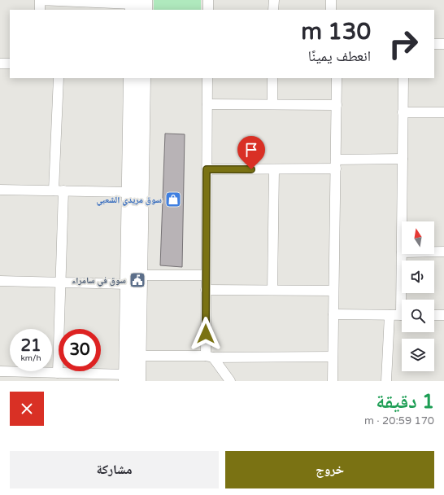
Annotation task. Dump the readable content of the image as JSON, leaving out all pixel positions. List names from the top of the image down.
{
  "places": {
    "shop": ["سوق مريدي الشعبي"],
    "public building": ["سوق في سامراء"]
  },
  "north": "top",
  "page": {
    "turn": ["130 m", "انعطف يمينًا"],
    "speed": "21 km/h",
    "limit": "30",
    "heading": ["1 دقيقة", "170 m · 20:59"],
    "buttons": ["خروج", "مشاركة"]
  }
}
